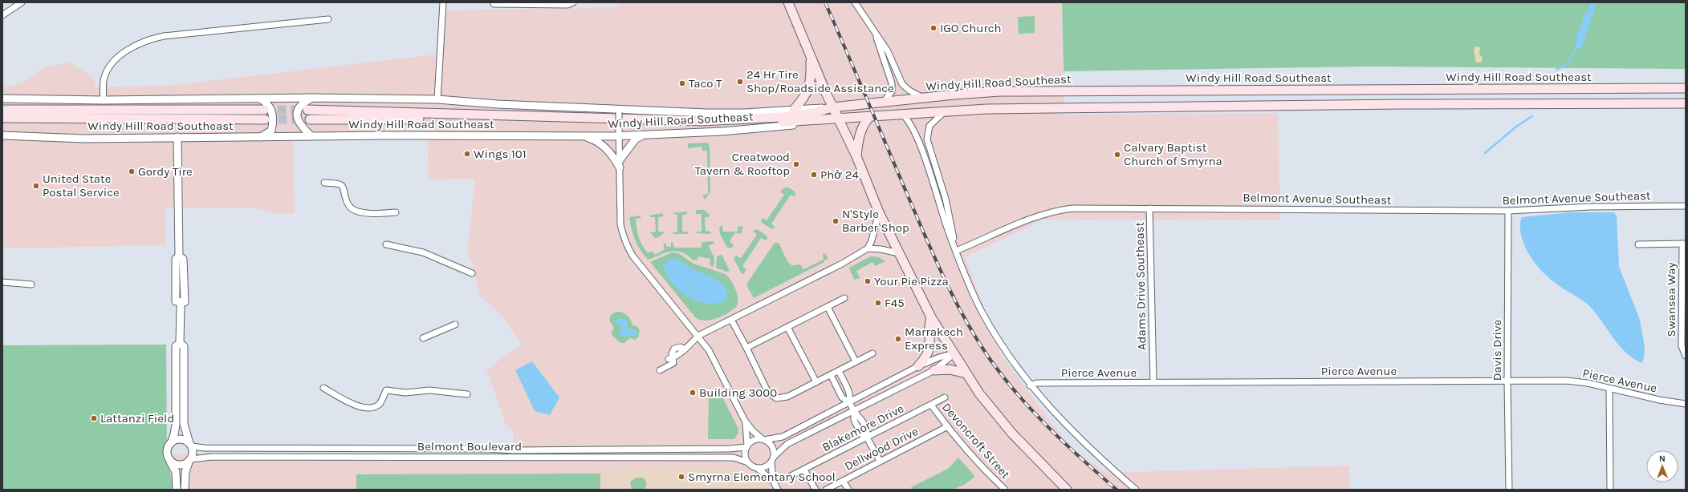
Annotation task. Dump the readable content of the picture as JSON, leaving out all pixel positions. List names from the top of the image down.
{
  "streets": {
    "main road": ["Windy Hill Road Southeast"],
    "street": [
      "Belmont Avenue Southeast",
      "Adams Drive Southeast",
      "Swansea Way",
      "Davis Drive",
      "Pierce Avenue",
      "Blakemore Drive",
      "Devoncroft Street",
      "Belmont Boulevard",
      "Dellwood Drive"
    ]
  },
  "crossings": [
    ["Belmont Avenue Southeast", "Adams Drive Southeast"],
    ["Belmont Avenue Southeast", "Davis Drive"],
    ["Adams Drive Southeast", "Pierce Avenue"],
    ["Davis Drive", "Pierce Avenue"],
    ["Blakemore Drive", "Devoncroft Street"],
    ["Devoncroft Street", "Dellwood Drive"]
  ],
  "places": [
    "IGO Church",
    "24 Hr Tire Shop/Roadside Assistance",
    "Taco T",
    "Wings 101",
    "Calvary Baptist Church of Smyrna",
    "Creatwood Tavern & Rooftop",
    "Gordy Tire",
    "Phở 24",
    "United State Postal Service",
    "N'Style Barber Shop",
    "Your Pie Pizza",
    "F45",
    "Marrakech Express",
    "Building 3000",
    "Lattanzi Field",
    "Smyrna Elementary School"
  ],
  "north": "top"
}
